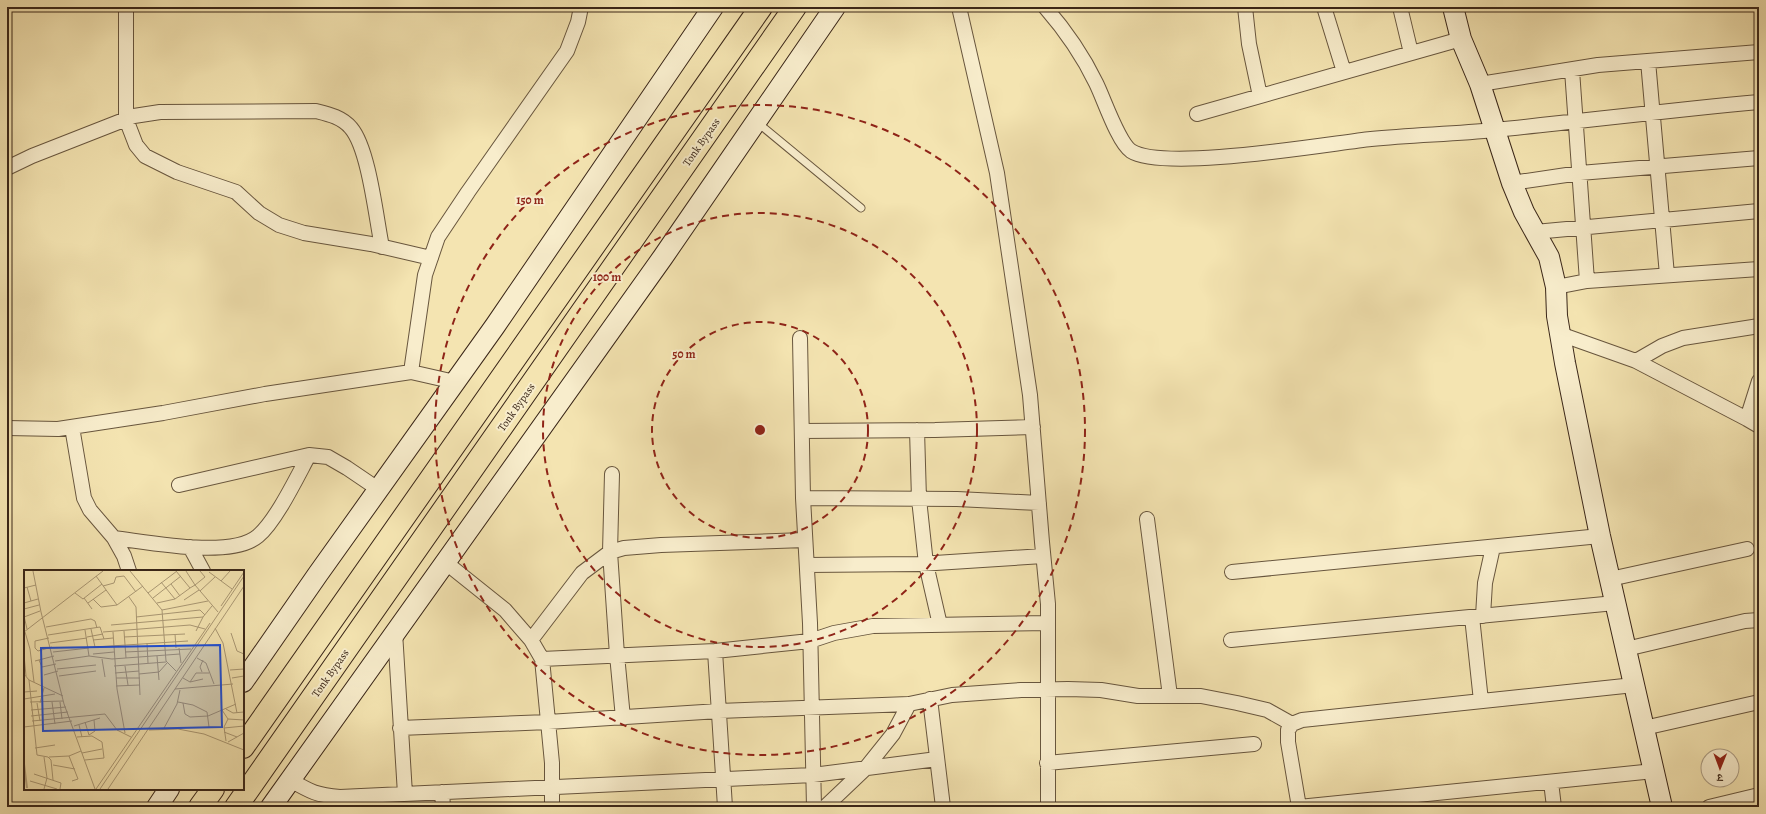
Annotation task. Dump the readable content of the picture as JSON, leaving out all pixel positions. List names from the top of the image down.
{
  "streets": {
    "highway": ["Tonk Bypass"]
  },
  "north": "bottom",
  "rings": ["150 m", "100 m", "50 m"]
}
